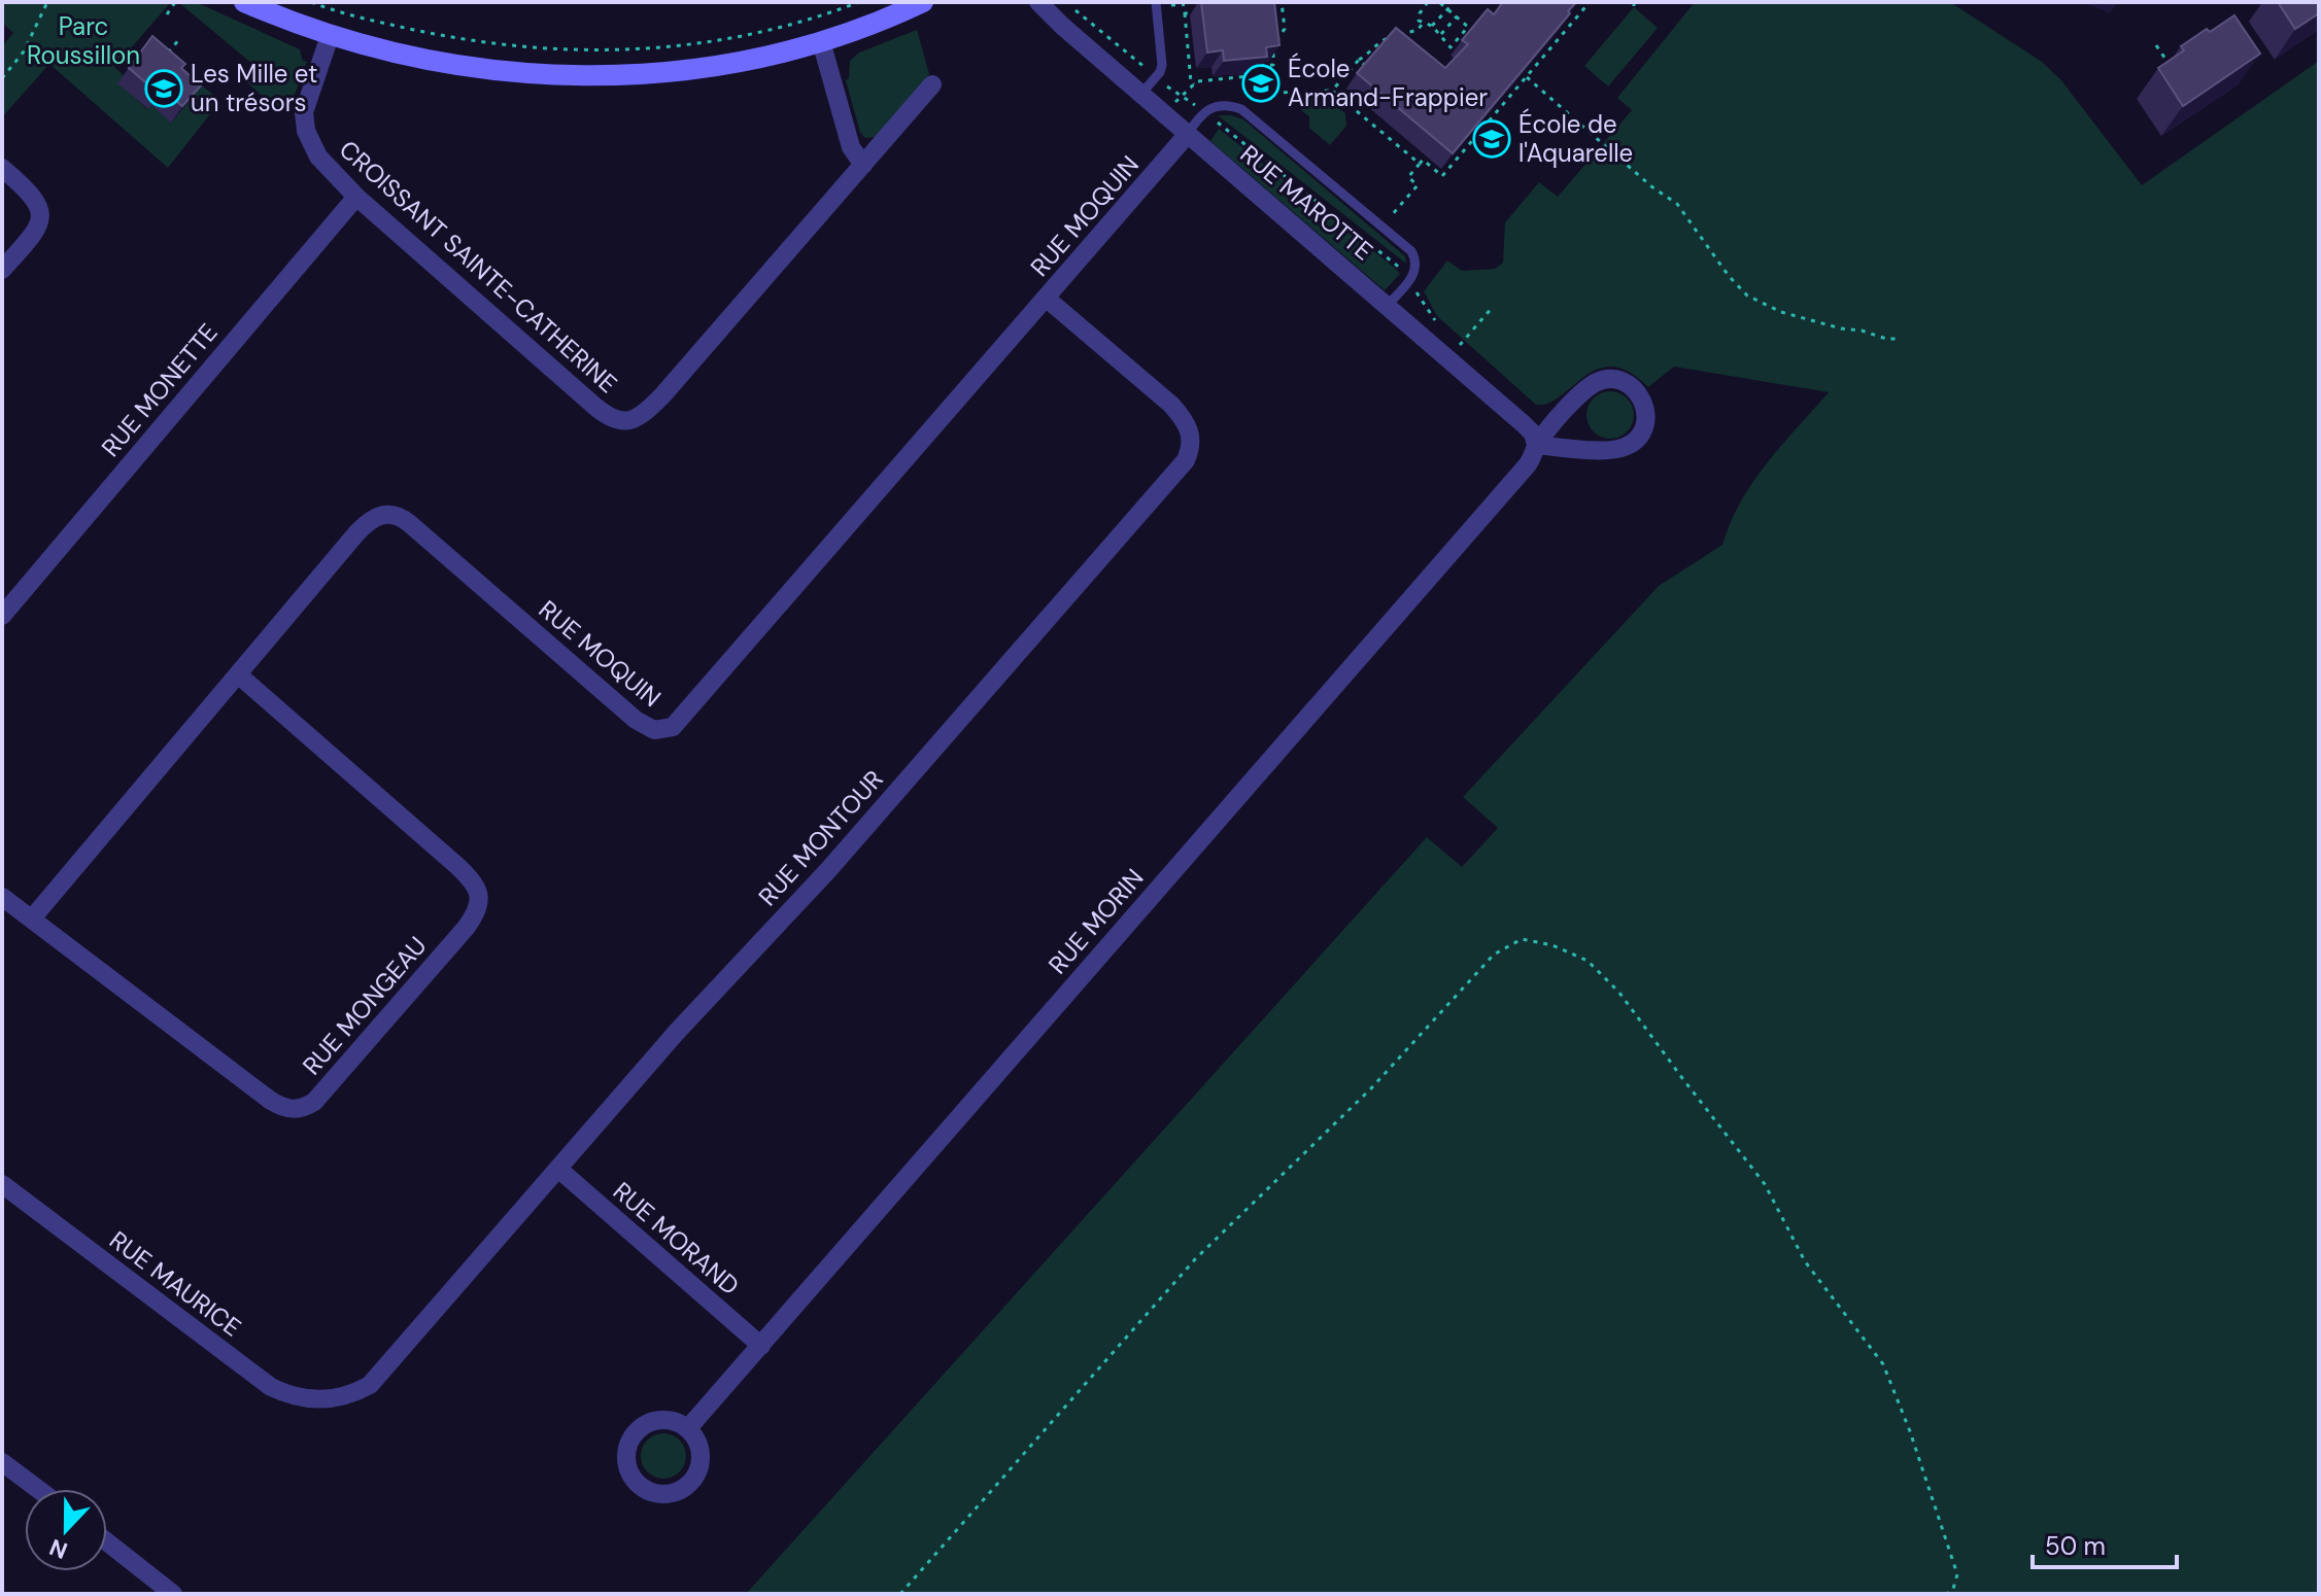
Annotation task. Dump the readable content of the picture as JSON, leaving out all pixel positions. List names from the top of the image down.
{
  "streets": {
    "street": [
      "RUE MAROTTE",
      "RUE MOQUIN",
      "CROISSANT SAINTE-CATHERINE",
      "RUE MONETTE",
      "RUE MONTOUR",
      "RUE MORIN",
      "RUE MONGEAU",
      "RUE MORAND",
      "RUE MAURICE"
    ]
  },
  "crossings": [
    ["RUE MAROTTE", "RUE MOQUIN"],
    ["RUE MAROTTE", "RUE MORIN"],
    ["RUE MOQUIN", "RUE MONTOUR"],
    ["RUE MOQUIN", "RUE MONGEAU"],
    ["CROISSANT SAINTE-CATHERINE", "RUE MONETTE"],
    ["RUE MONTOUR", "RUE MORAND"],
    ["RUE MONTOUR", "RUE MAURICE"],
    ["RUE MORIN", "RUE MORAND"]
  ],
  "parks": ["Parc Roussillon"],
  "places": {
    "school or university": ["École Armand-Frappier", "Les Mille et un trésors", "École de l'Aquarelle"]
  },
  "scale_bar": "50 m",
  "north": "bottom"
}
